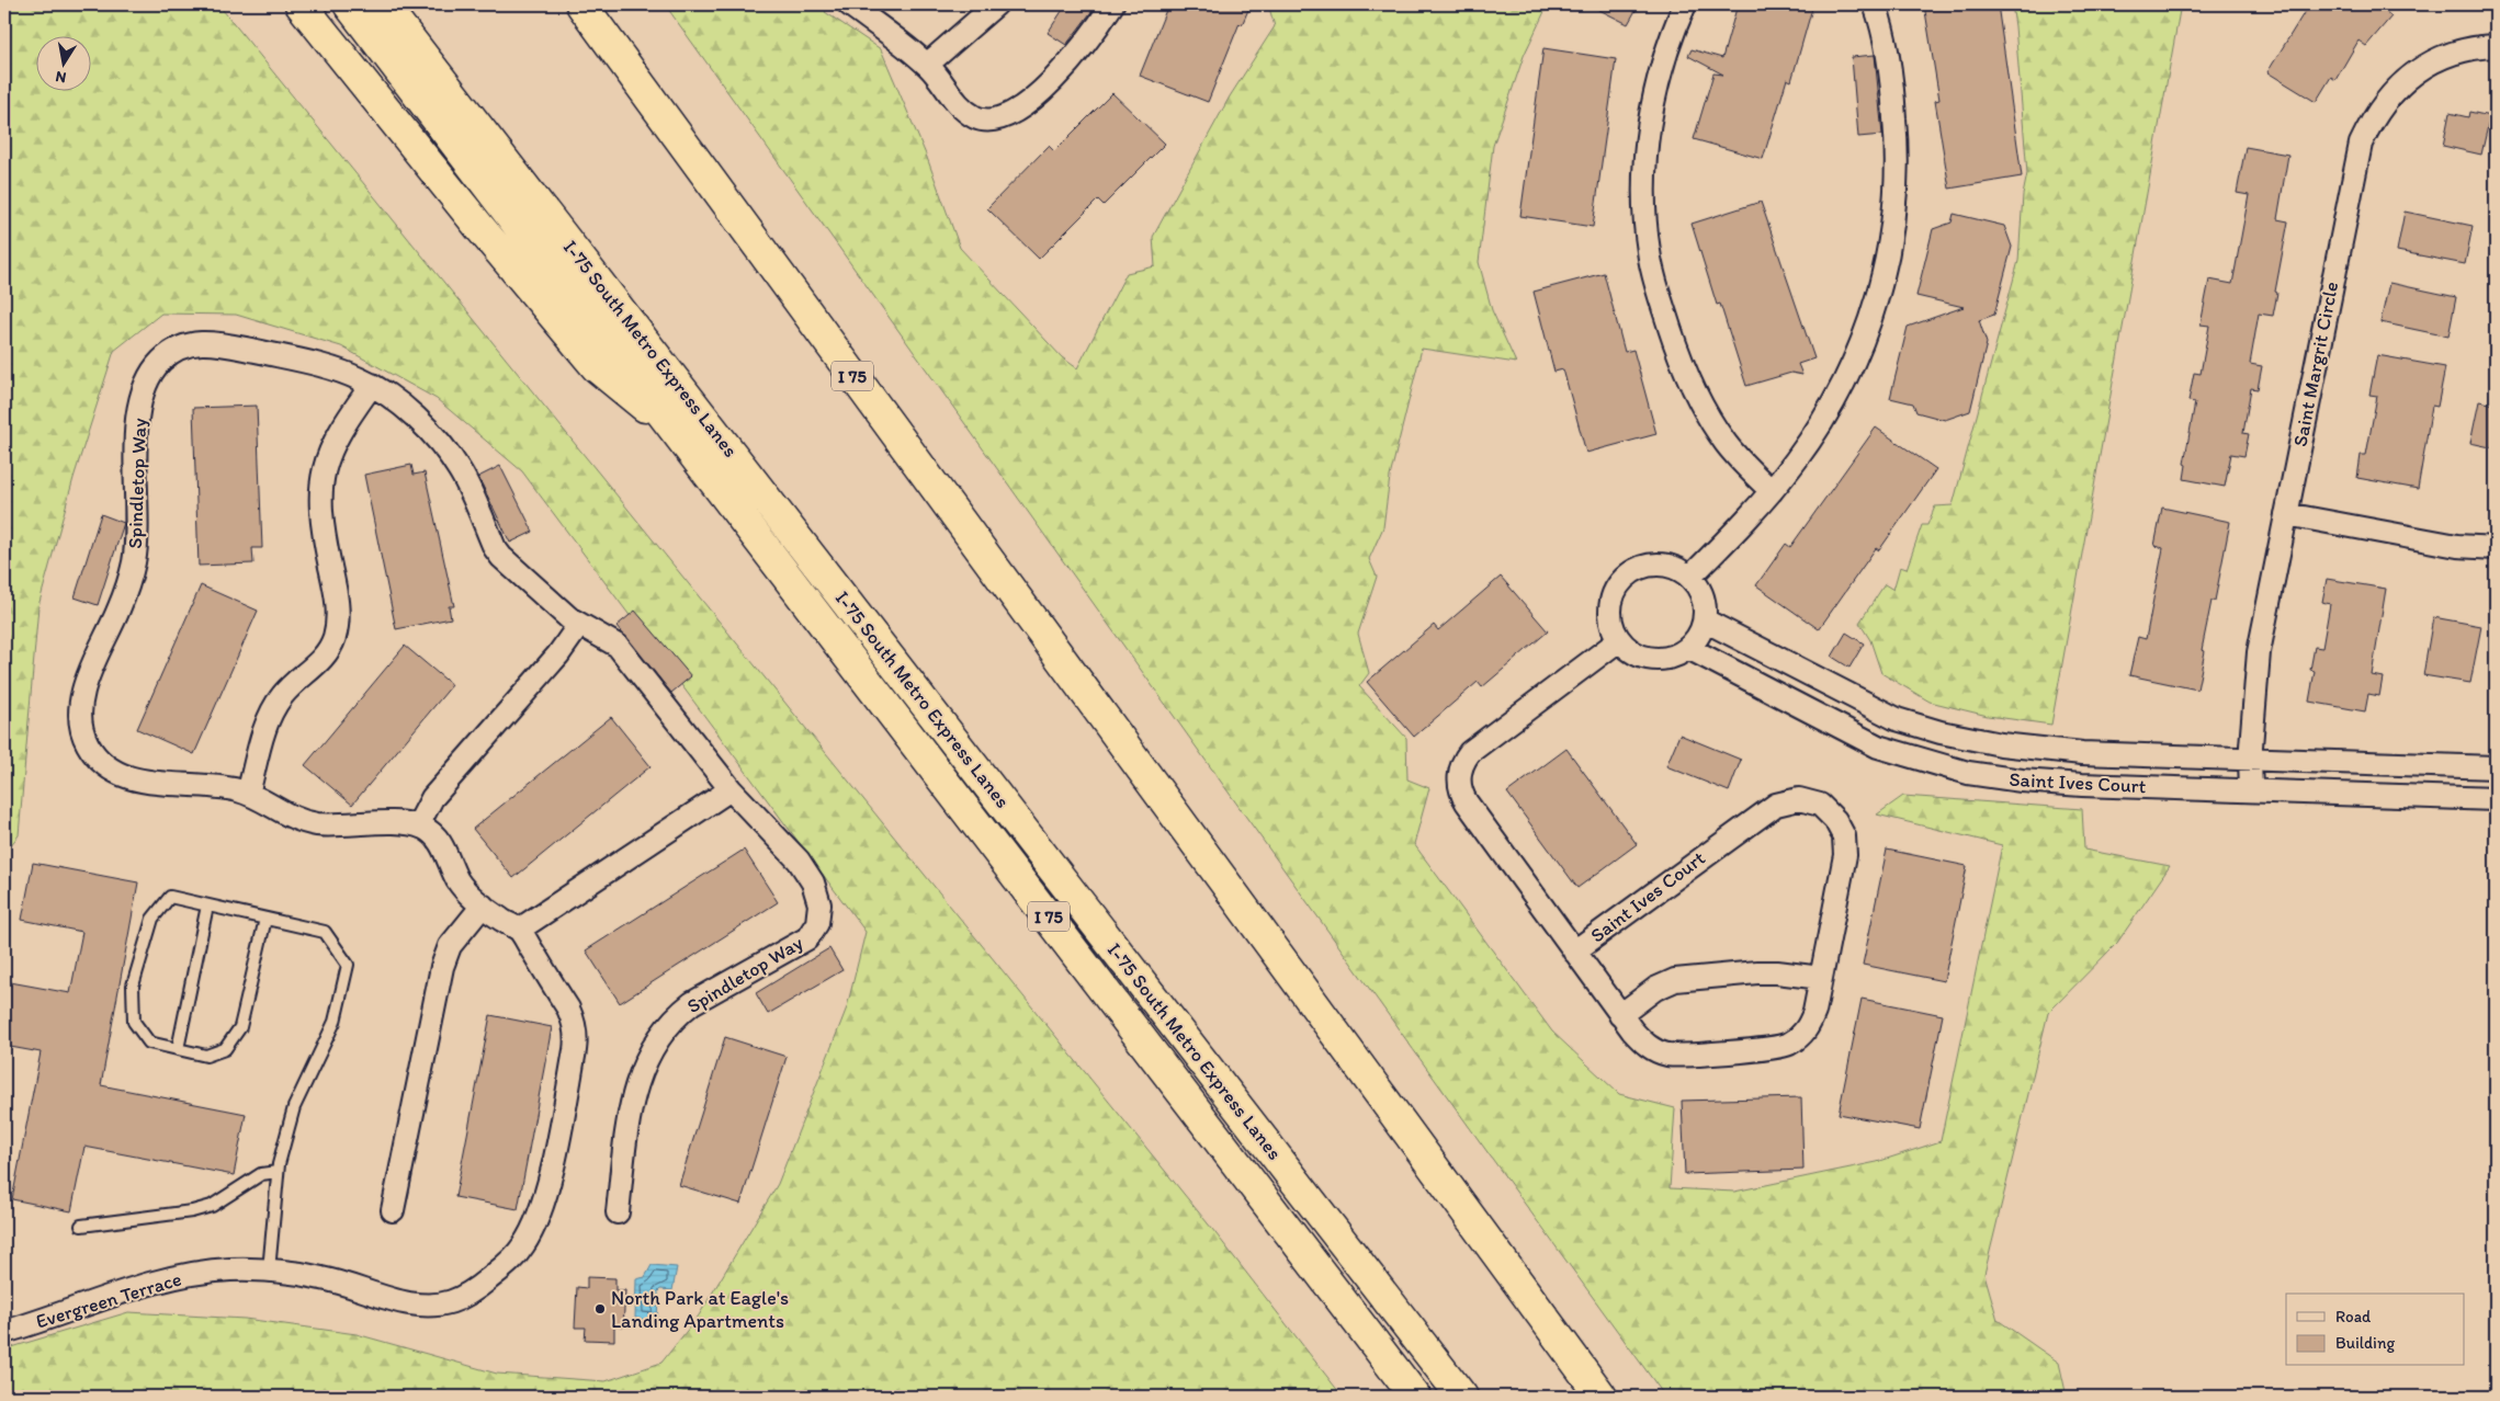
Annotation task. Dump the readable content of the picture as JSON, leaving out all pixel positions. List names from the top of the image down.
{
  "streets": {
    "highway": ["I-75 South Metro Express Lanes", "I 75"],
    "street": [
      "Saint Margrit Circle",
      "Spindletop Way",
      "Saint Ives Court",
      "Evergreen Terrace"
    ]
  },
  "crossings": [
    ["Saint Margrit Circle", "Saint Ives Court"]
  ],
  "places": ["North Park at Eagle's Landing Apartments"],
  "legend": ["Road", "Building"],
  "north": "bottom"
}
